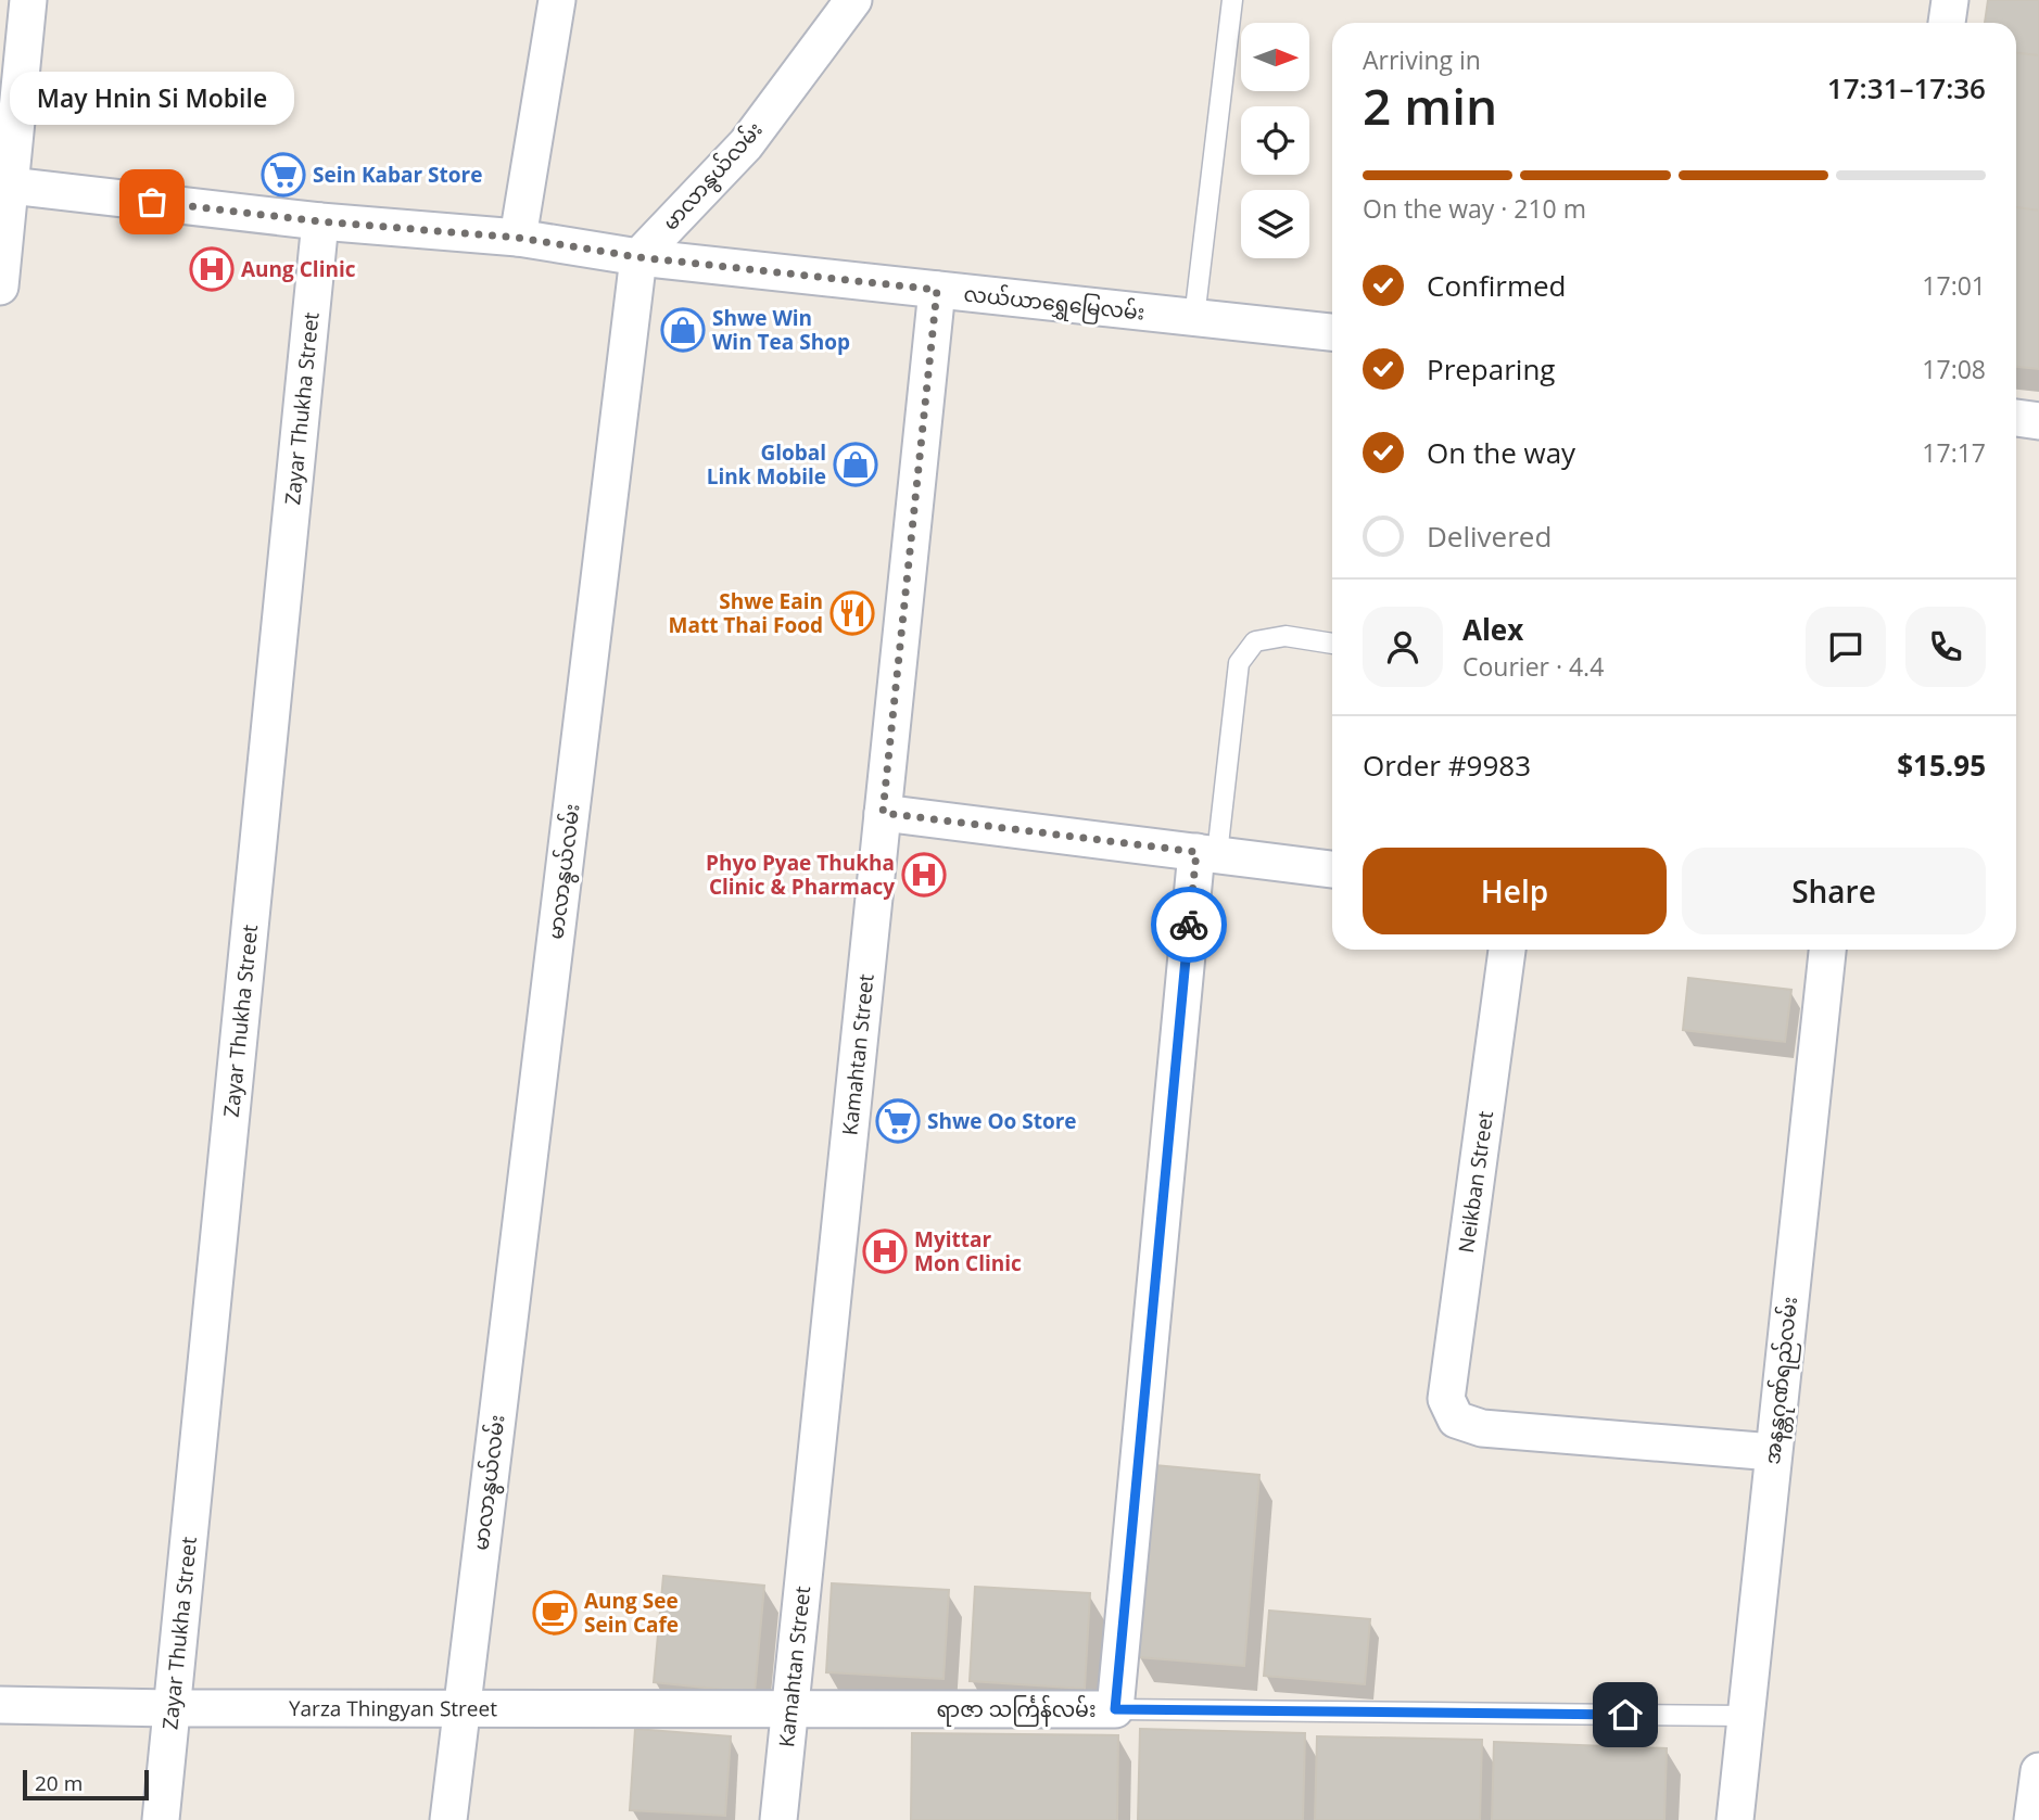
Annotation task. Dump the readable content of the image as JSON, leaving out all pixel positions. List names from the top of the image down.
{
  "streets": {
    "street": [
      "မာလာနွယ်လမ်း",
      "လယ်ယာရွှေမြေလမ်း",
      "Zayar Thukha Street",
      "Kamahtan Street",
      "Neikban Street",
      "အနန္တဂုဏ်ရည်လမ်း",
      "Yarza Thingyan Street",
      "ရာဇာ သင်္ကြန်လမ်း"
    ]
  },
  "crossings": [
    ["မာလာနွယ်လမ်း", "လယ်ယာရွှေမြေလမ်း"],
    ["မာလာနွယ်လမ်း", "Yarza Thingyan Street"],
    ["လယ်ယာရွှေမြေလမ်း", "Zayar Thukha Street"],
    ["လယ်ယာရွှေမြေလမ်း", "Kamahtan Street"],
    ["Zayar Thukha Street", "Yarza Thingyan Street"],
    ["Kamahtan Street", "Yarza Thingyan Street"],
    ["Kamahtan Street", "ရာဇာ သင်္ကြန်လမ်း"],
    ["Neikban Street", "အနန္တဂုဏ်ရည်လမ်း"],
    ["အနန္တဂုဏ်ရည်လမ်း", "ရာဇာ သင်္ကြန်လမ်း"],
    ["Yarza Thingyan Street", "ရာဇာ သင်္ကြန်လမ်း"]
  ],
  "places": {
    "supermarket": ["Sein Kabar Store", "Shwe Oo Store"],
    "other": ["May Hnin Si Mobile"],
    "hospital": ["Aung Clinic", "Phyo Pyae Thukha Clinic & Pharmacy", "Myittar Mon Clinic"],
    "shop": ["Shwe Win Win Tea Shop", "Global Link Mobile"],
    "restaurant": ["Shwe Eain Matt Thai Food"],
    "cafe": ["Aung See Sein Cafe"]
  },
  "scale_bar": "20 m",
  "north": "right",
  "page": {
    "heading": ["2 min", "Arriving in", "17:31–17:36"],
    "panel": [
      "Alex",
      "Courier · 4.4",
      "Order #9983",
      "$15.95"
    ],
    "bubble": "May Hnin Si Mobile",
    "bar": "On the way · 210 m",
    "list": [
      ["Confirmed", "17:01"],
      ["Preparing", "17:08"],
      ["On the way", "17:17"],
      "Delivered"
    ],
    "buttons": ["Help", "Share"],
    "scale": "20 m"
  }
}
